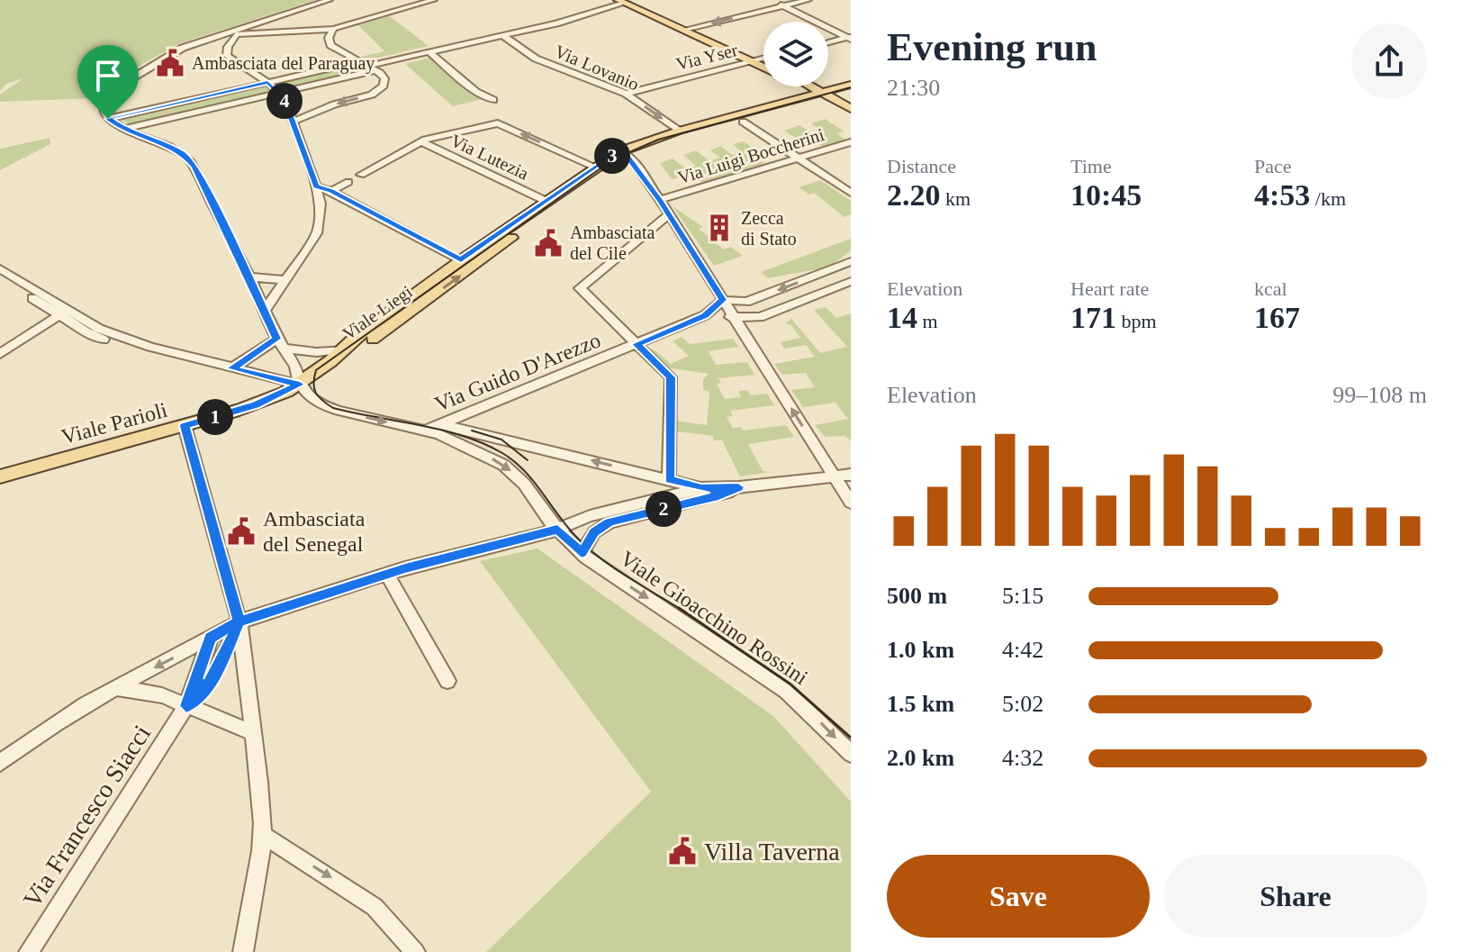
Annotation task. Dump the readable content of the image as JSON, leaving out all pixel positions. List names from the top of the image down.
{
  "streets": {
    "main road": ["Viale Liegi", "Viale Parioli"],
    "street": [
      "Via Yser",
      "Via Lovanio",
      "Via Luigi Boccherini",
      "Via Lutezia",
      "Via Guido D'Arezzo",
      "Viale Gioacchino Rossini",
      "Via Francesco Siacci"
    ]
  },
  "crossings": [
    ["Via Yser", "Via Lovanio"],
    ["Via Lovanio", "Viale Liegi"],
    ["Via Lutezia", "Viale Liegi"],
    ["Viale Liegi", "Viale Parioli"],
    ["Via Guido D'Arezzo", "Viale Gioacchino Rossini"],
    ["Viale Parioli", "Viale Gioacchino Rossini"]
  ],
  "places": {
    "public building": [
      "Ambasciata del Paraguay",
      "Ambasciata del Cile",
      "Ambasciata del Senegal",
      "Villa Taverna"
    ],
    "building": ["Zecca di Stato"]
  },
  "page": {
    "heading": ["Evening run", "21:30"],
    "pins": [
      "4",
      "3",
      "1",
      "2"
    ],
    "stats": [
      ["Distance", "2.20 km"],
      ["Time", "10:45"],
      ["Pace", "4:53 /km"],
      ["Elevation", "14 m"],
      ["Heart rate", "171 bpm"],
      ["kcal", "167"]
    ],
    "chart": ["Elevation", "99–108 m"],
    "list": [
      {
        "name": "500 m",
        "note": "5:15"
      },
      {
        "name": "1.0 km",
        "note": "4:42"
      },
      {
        "name": "1.5 km",
        "note": "5:02"
      },
      {
        "name": "2.0 km",
        "note": "4:32"
      }
    ],
    "buttons": ["Save", "Share"]
  }
}
